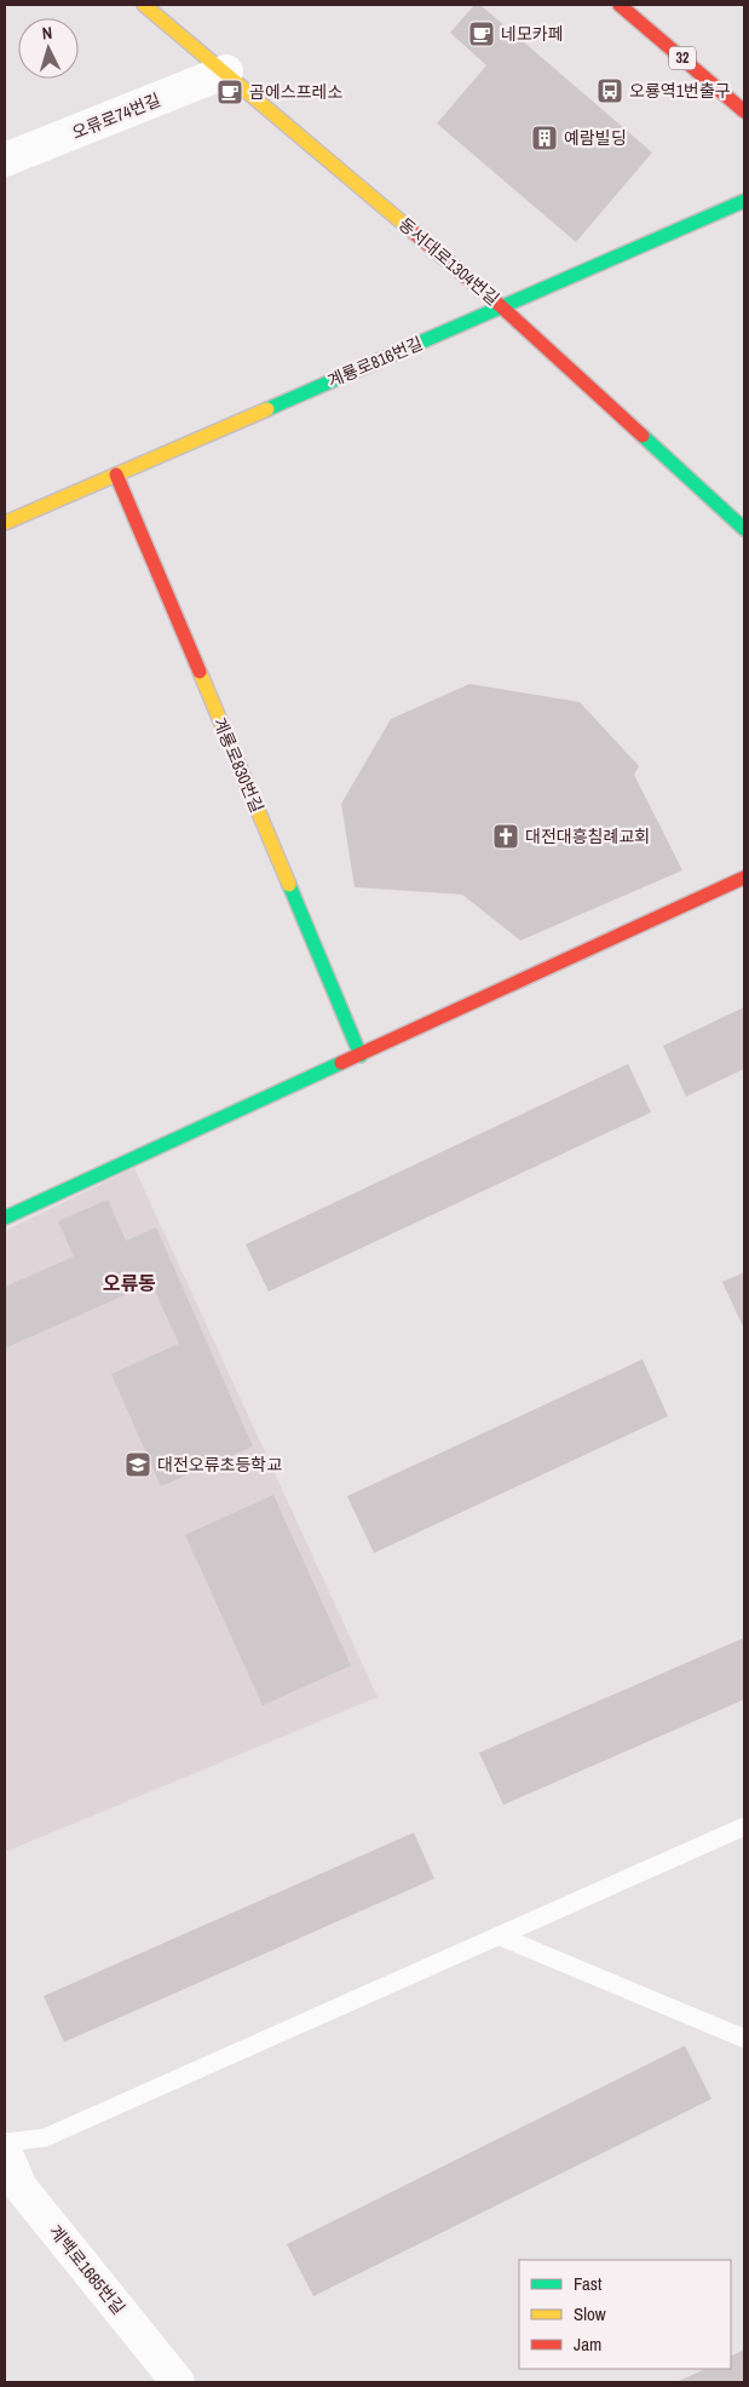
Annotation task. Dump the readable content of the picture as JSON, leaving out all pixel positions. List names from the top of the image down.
{
  "streets": {
    "street": [
      "32",
      "오류로74번길",
      "동서대로1304번길",
      "계룡로816번길",
      "계룡로830번길",
      "계백로1685번길"
    ]
  },
  "crossings": [
    ["오류로74번길", "동서대로1304번길"],
    ["동서대로1304번길", "계룡로816번길"],
    ["계룡로816번길", "계룡로830번길"]
  ],
  "districts": ["오류동"],
  "places": {
    "cafe": ["네모카페", "곰에스프레소"],
    "bus stop": ["오룡역1번출구"],
    "building": ["예람빌딩"],
    "church": ["대전대흥침례교회"],
    "school or university": ["대전오류초등학교"]
  },
  "legend": ["Fast", "Slow", "Jam"],
  "north": "top"
}
